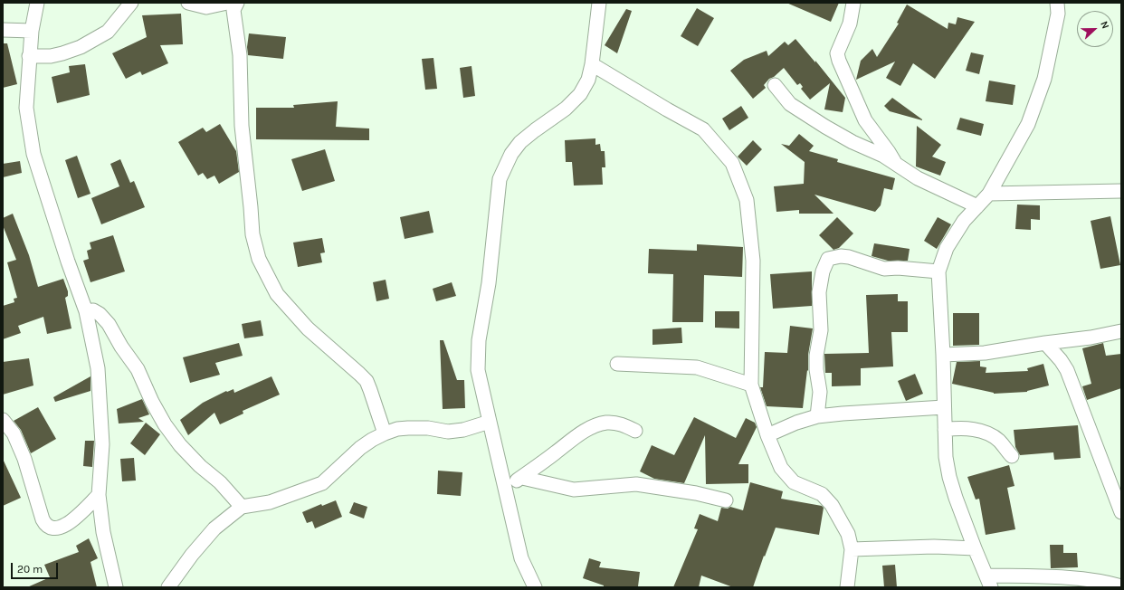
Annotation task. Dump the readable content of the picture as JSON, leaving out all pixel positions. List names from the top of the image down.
{
  "scale_bar": "20 m",
  "north": "right"
}
